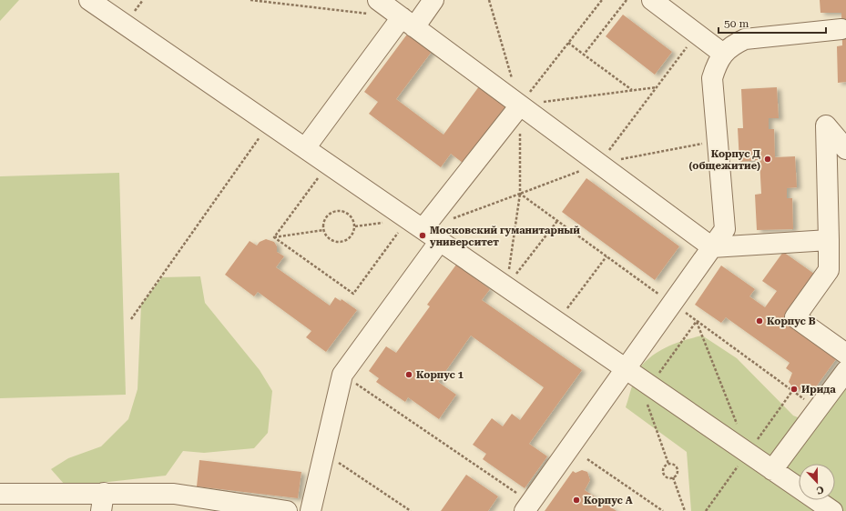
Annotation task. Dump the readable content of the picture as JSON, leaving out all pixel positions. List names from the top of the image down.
{
  "places": [
    "Корпус Д (общежитие)",
    "Московский гуманитарный университет",
    "Корпус В",
    "Корпус 1",
    "Ирида",
    "Корпус А"
  ],
  "scale_bar": "50 m",
  "north": "bottom"
}
